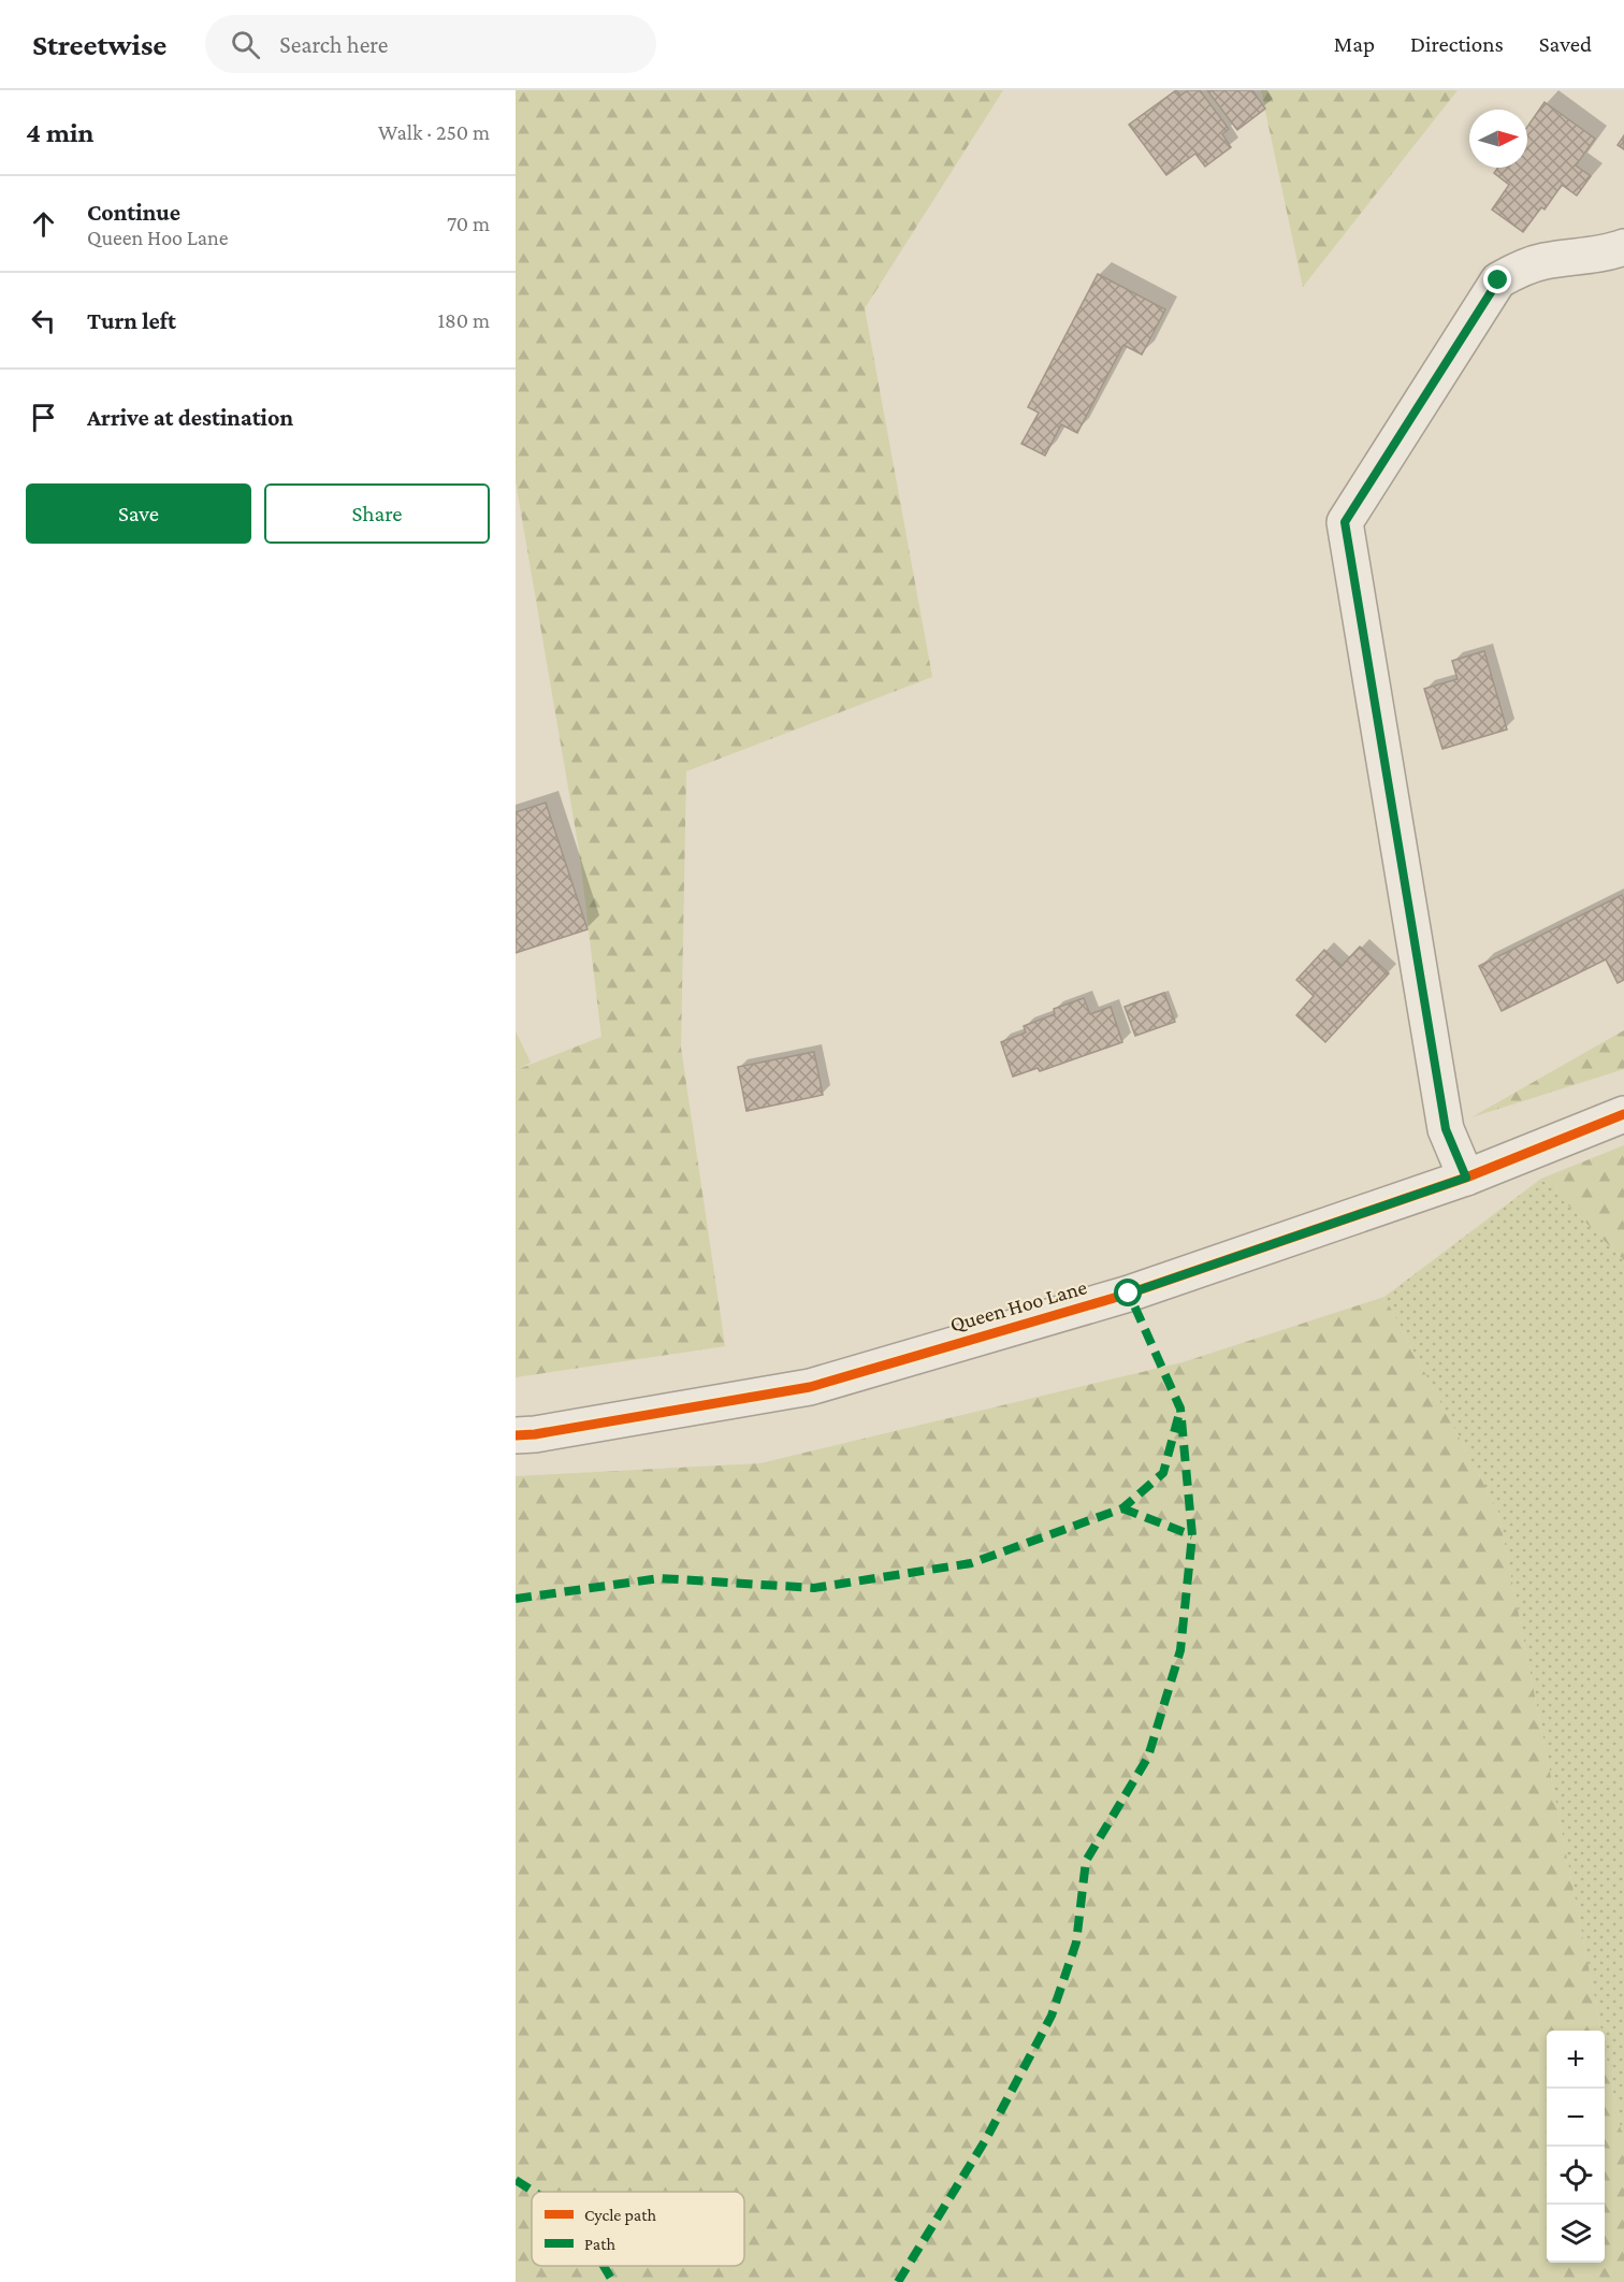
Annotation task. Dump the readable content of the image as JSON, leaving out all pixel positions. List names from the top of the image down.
{
  "streets": {
    "street": ["Queen Hoo Lane"]
  },
  "legend": ["Cycle path", "Path"],
  "north": "right",
  "page": {
    "header": "Streetwise",
    "search": "Search here",
    "nav": ["Map", "Directions", "Saved"],
    "heading": ["4 min", "Walk · 250 m"],
    "list": [
      ["Continue", "Queen Hoo Lane", "70 m"],
      ["Turn left", "180 m"],
      "Arrive at destination"
    ],
    "buttons": ["Save", "Share"],
    "map_buttons": ["+", "−"]
  }
}
